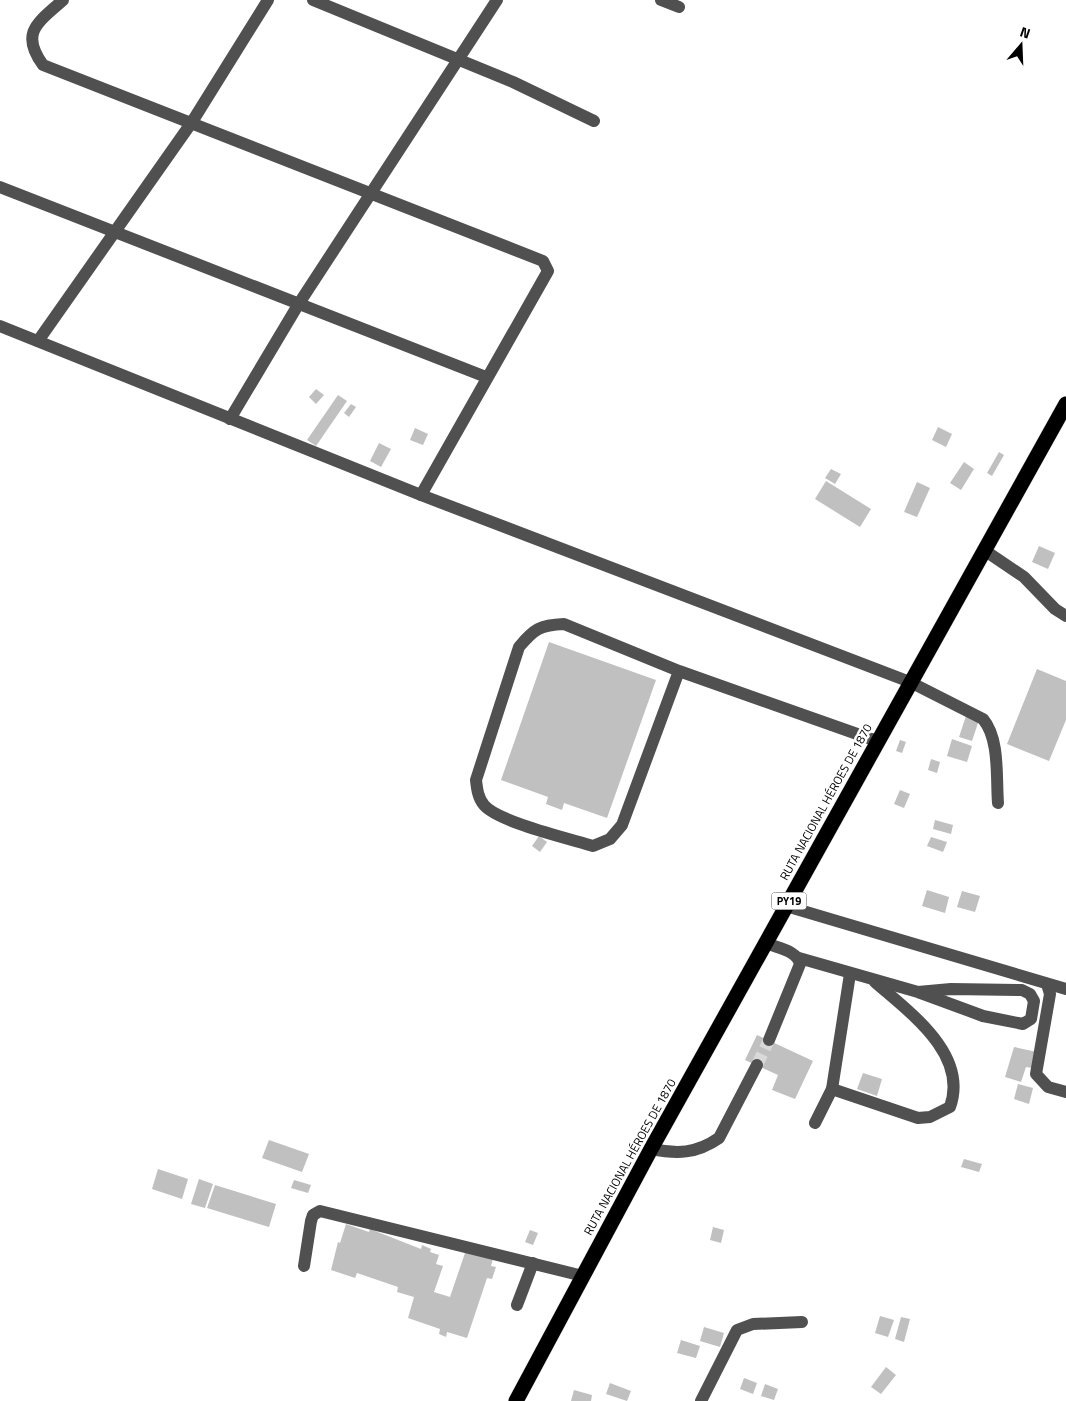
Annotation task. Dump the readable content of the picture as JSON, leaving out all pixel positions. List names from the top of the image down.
{
  "streets": {
    "highway": ["RUTA NACIONAL HÉROES DE 1870", "PY19"]
  },
  "north": "top"
}
